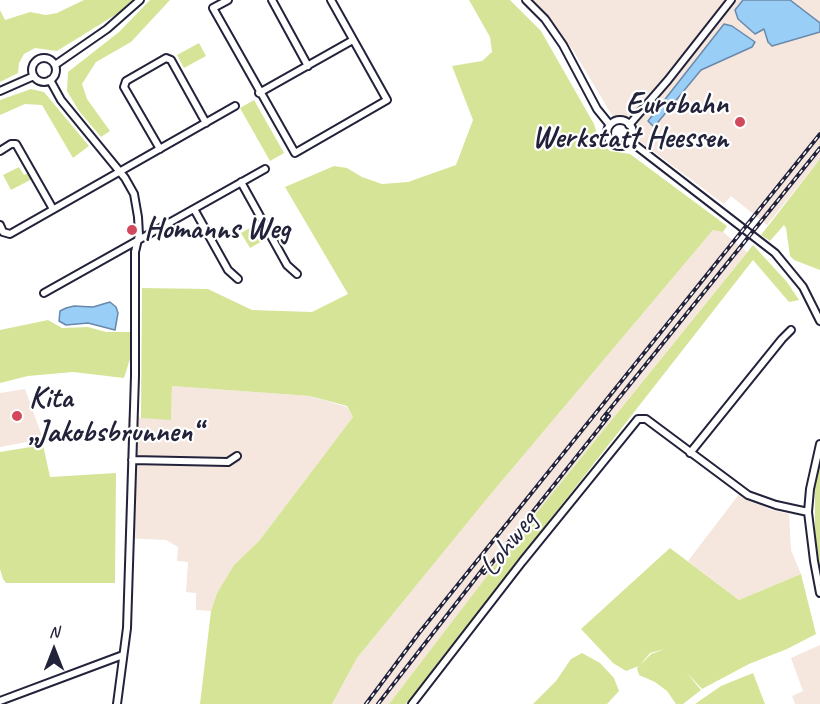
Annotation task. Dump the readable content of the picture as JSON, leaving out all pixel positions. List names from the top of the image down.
{
  "streets": {
    "street": ["Lohweg"]
  },
  "places": ["Eurobahn Werkstatt Heessen", "Homanns Weg", "Kita „Jakobsbrunnen“"],
  "north": "top"
}
